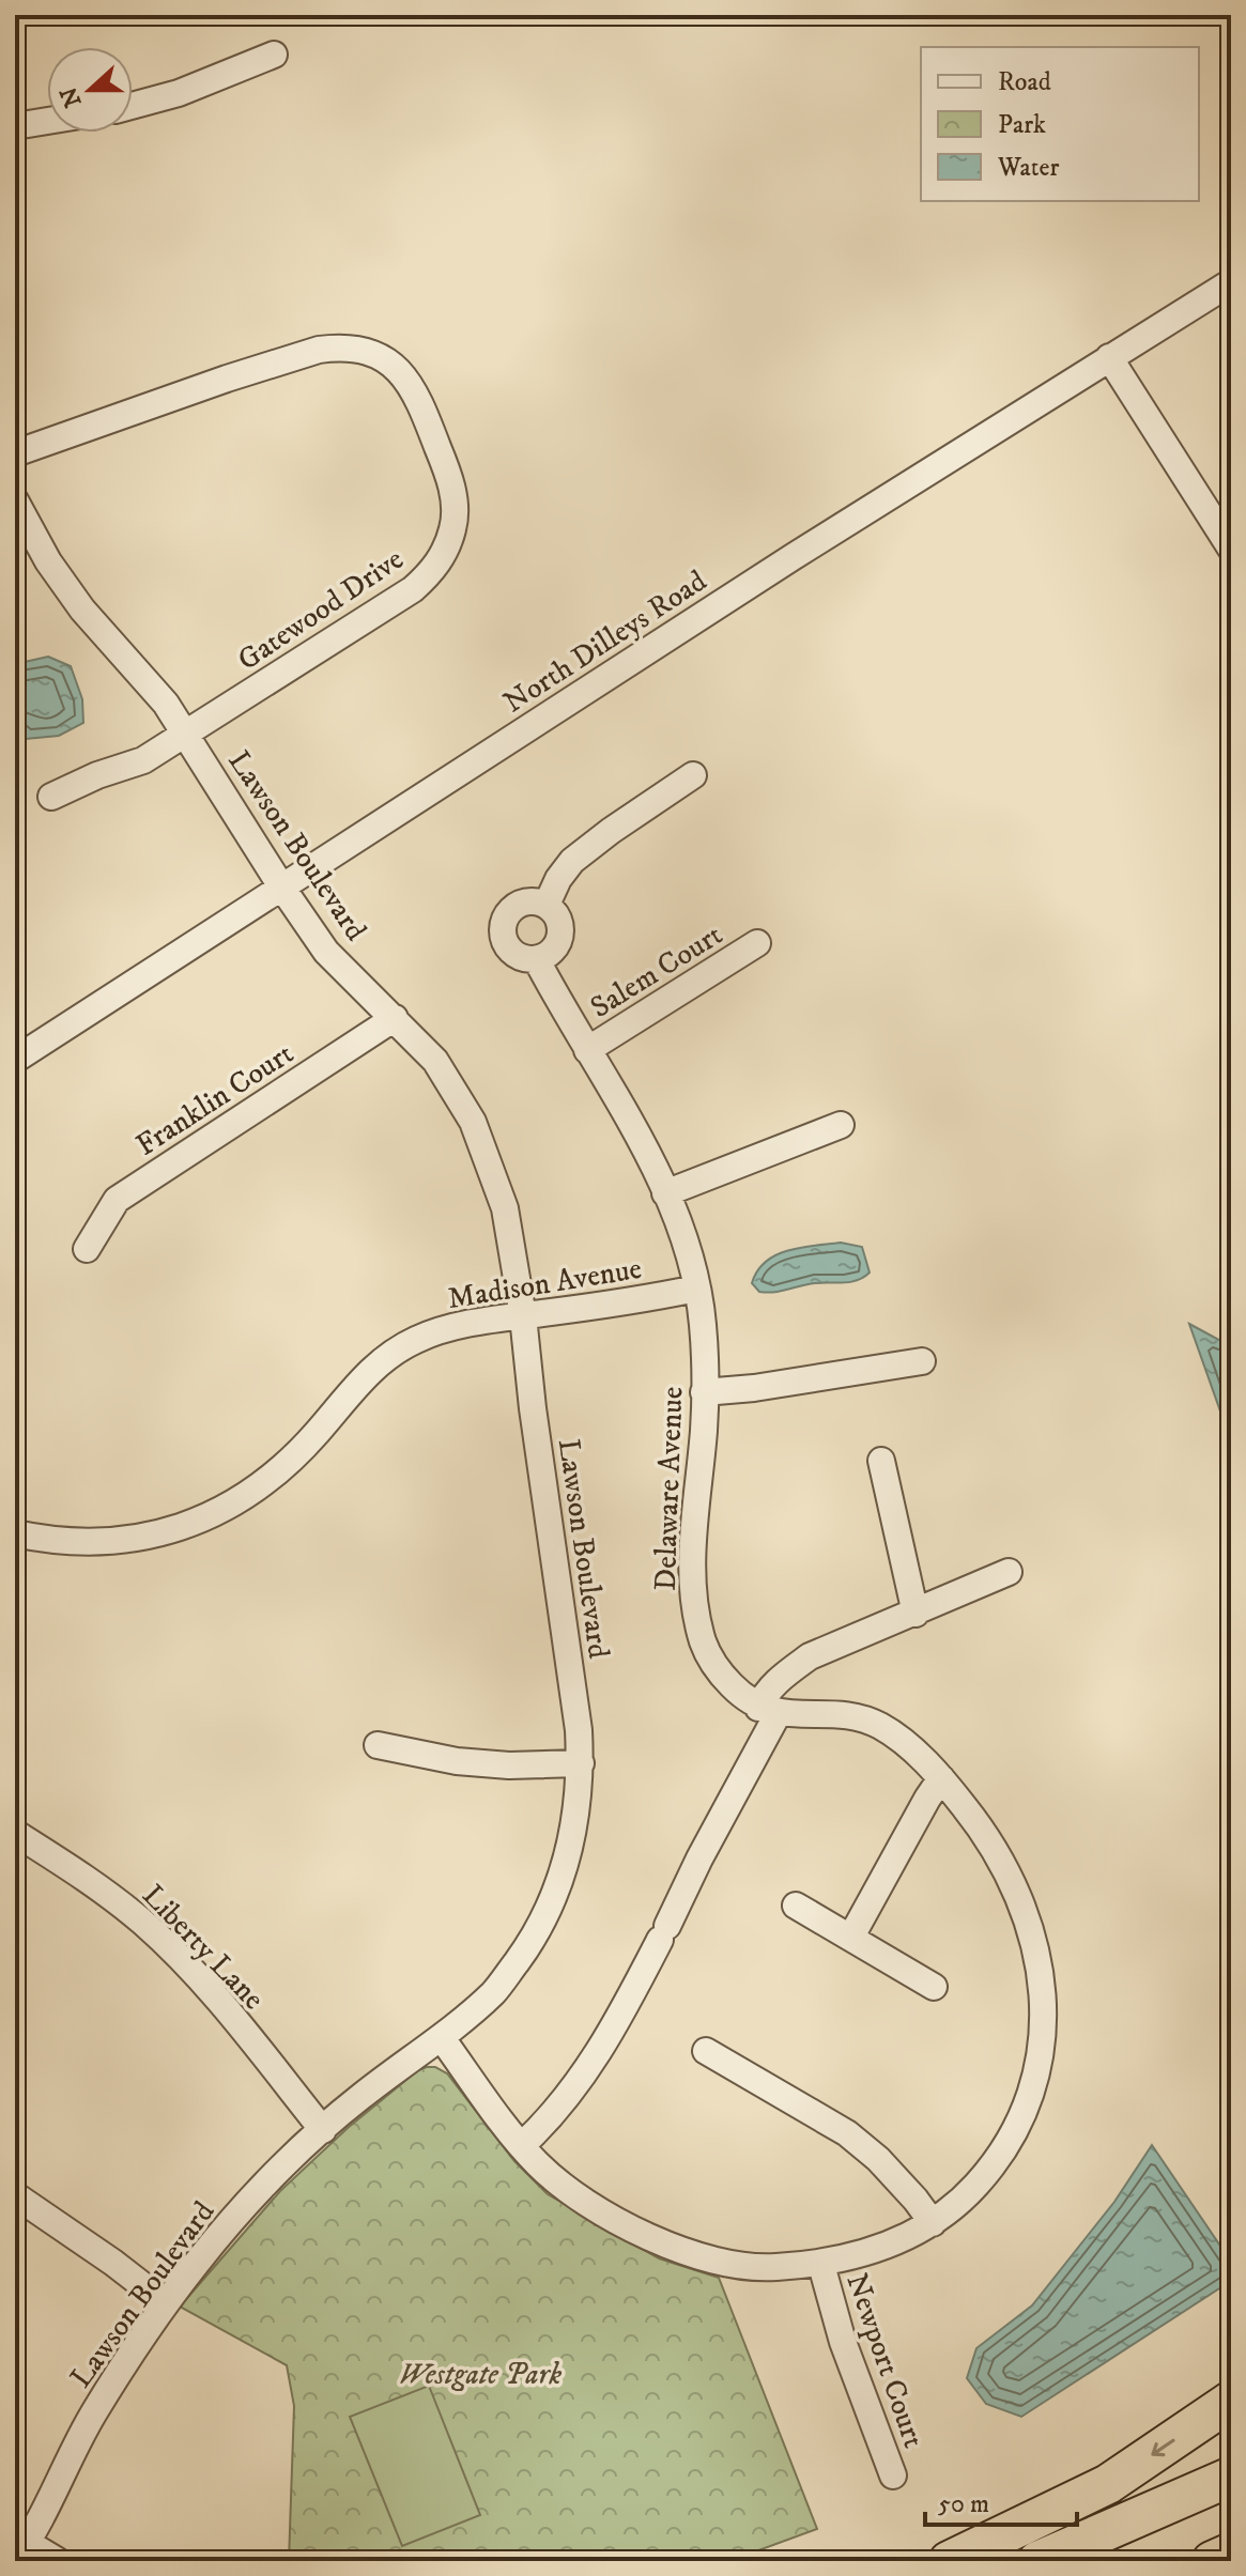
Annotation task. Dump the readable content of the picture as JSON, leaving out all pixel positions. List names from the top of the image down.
{
  "streets": {
    "street": [
      "Gatewood Drive",
      "North Dilleys Road",
      "Lawson Boulevard",
      "Salem Court",
      "Franklin Court",
      "Madison Avenue",
      "Delaware Avenue",
      "Liberty Lane",
      "Newport Court"
    ]
  },
  "crossings": [
    ["Gatewood Drive", "Lawson Boulevard"],
    ["North Dilleys Road", "Lawson Boulevard"],
    ["Lawson Boulevard", "Franklin Court"],
    ["Lawson Boulevard", "Madison Avenue"],
    ["Lawson Boulevard", "Liberty Lane"],
    ["Salem Court", "Delaware Avenue"],
    ["Madison Avenue", "Delaware Avenue"]
  ],
  "parks": ["Westgate Park"],
  "legend": ["Road", "Park", "Water"],
  "scale_bar": "50 m",
  "north": "left"
}
